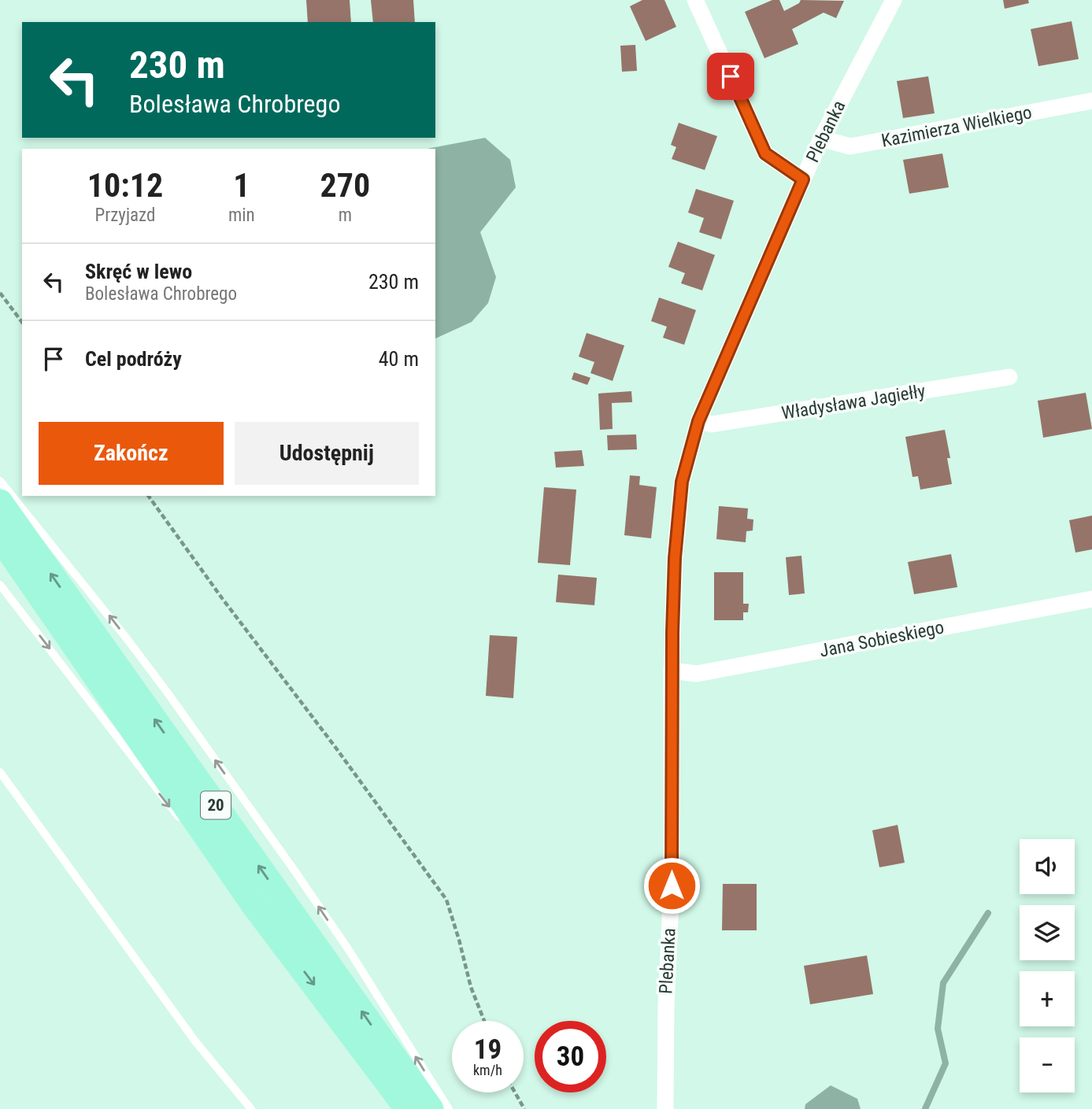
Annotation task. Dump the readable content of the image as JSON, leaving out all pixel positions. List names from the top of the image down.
{
  "streets": {
    "main road": ["20"],
    "street": [
      "Kazimierza Wielkiego",
      "Plebanka",
      "Władysława Jagiełły",
      "Jana Sobieskiego"
    ]
  },
  "crossings": [
    ["Kazimierza Wielkiego", "Plebanka"],
    ["Plebanka", "Władysława Jagiełły"],
    ["Plebanka", "Jana Sobieskiego"]
  ],
  "page": {
    "turn": ["230 m", "Bolesława Chrobrego"],
    "eta": [
      "10:12",
      "Przyjazd",
      "1",
      "min",
      "270",
      "m"
    ],
    "list": [
      {
        "name": "Skręć w lewo",
        "note": "Bolesława Chrobrego",
        "value": "230 m"
      },
      {
        "name": "Cel podróży",
        "value": "40 m"
      }
    ],
    "buttons": ["Zakończ", "Udostępnij"],
    "map_buttons": ["+", "−"],
    "speed": "19 km/h",
    "limit": "30"
  }
}
